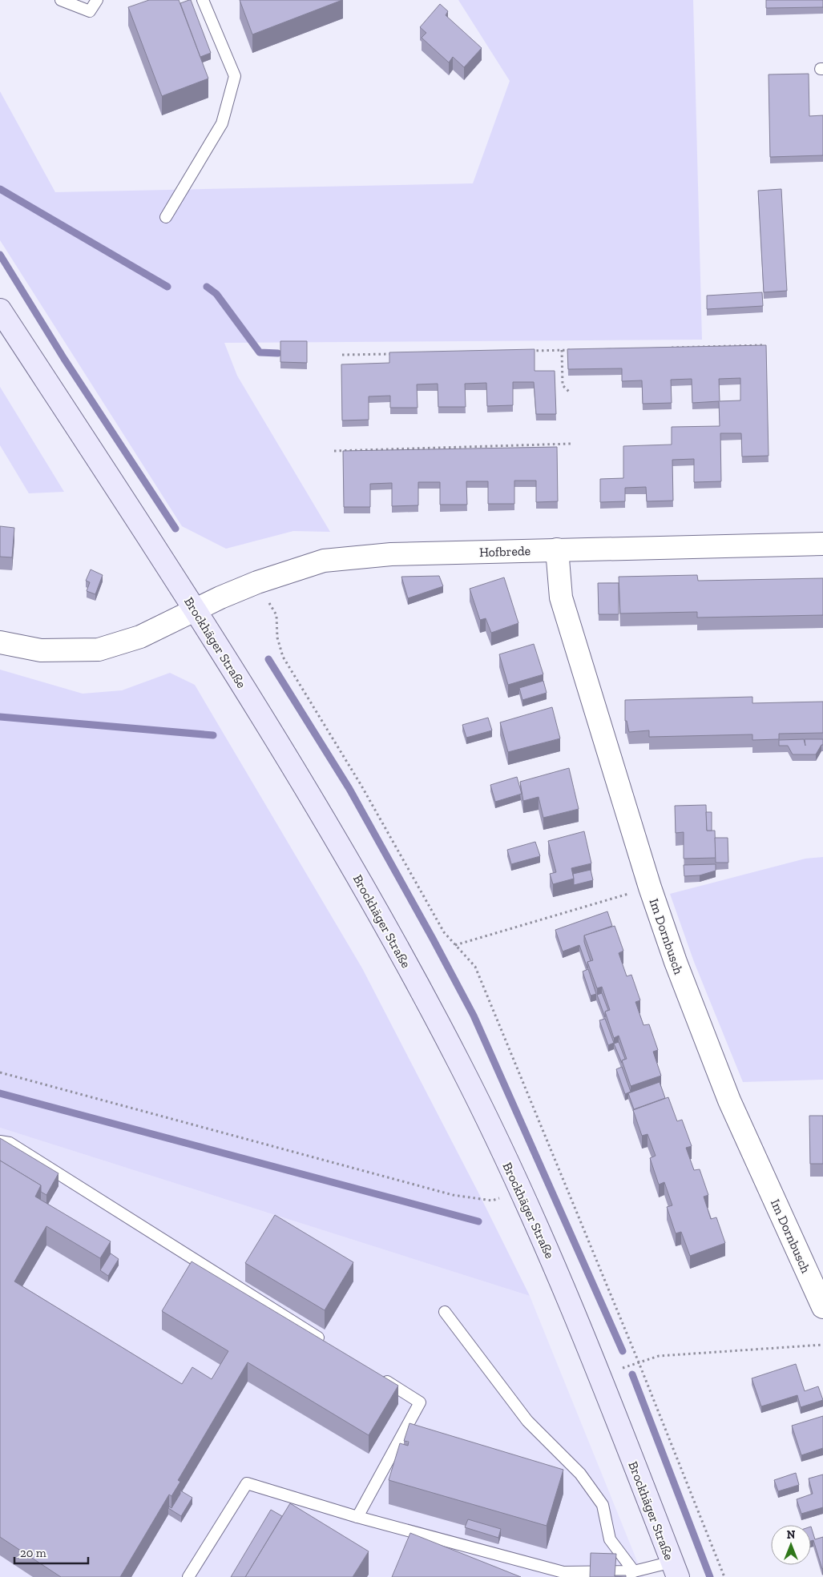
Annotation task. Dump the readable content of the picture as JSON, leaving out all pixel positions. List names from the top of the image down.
{
  "streets": {
    "main road": ["Brockhäger Straße"],
    "street": ["Hofbrede", "Im Dornbusch"]
  },
  "crossings": [
    ["Hofbrede", "Brockhäger Straße"],
    ["Hofbrede", "Im Dornbusch"]
  ],
  "scale_bar": "20 m",
  "north": "top"
}
